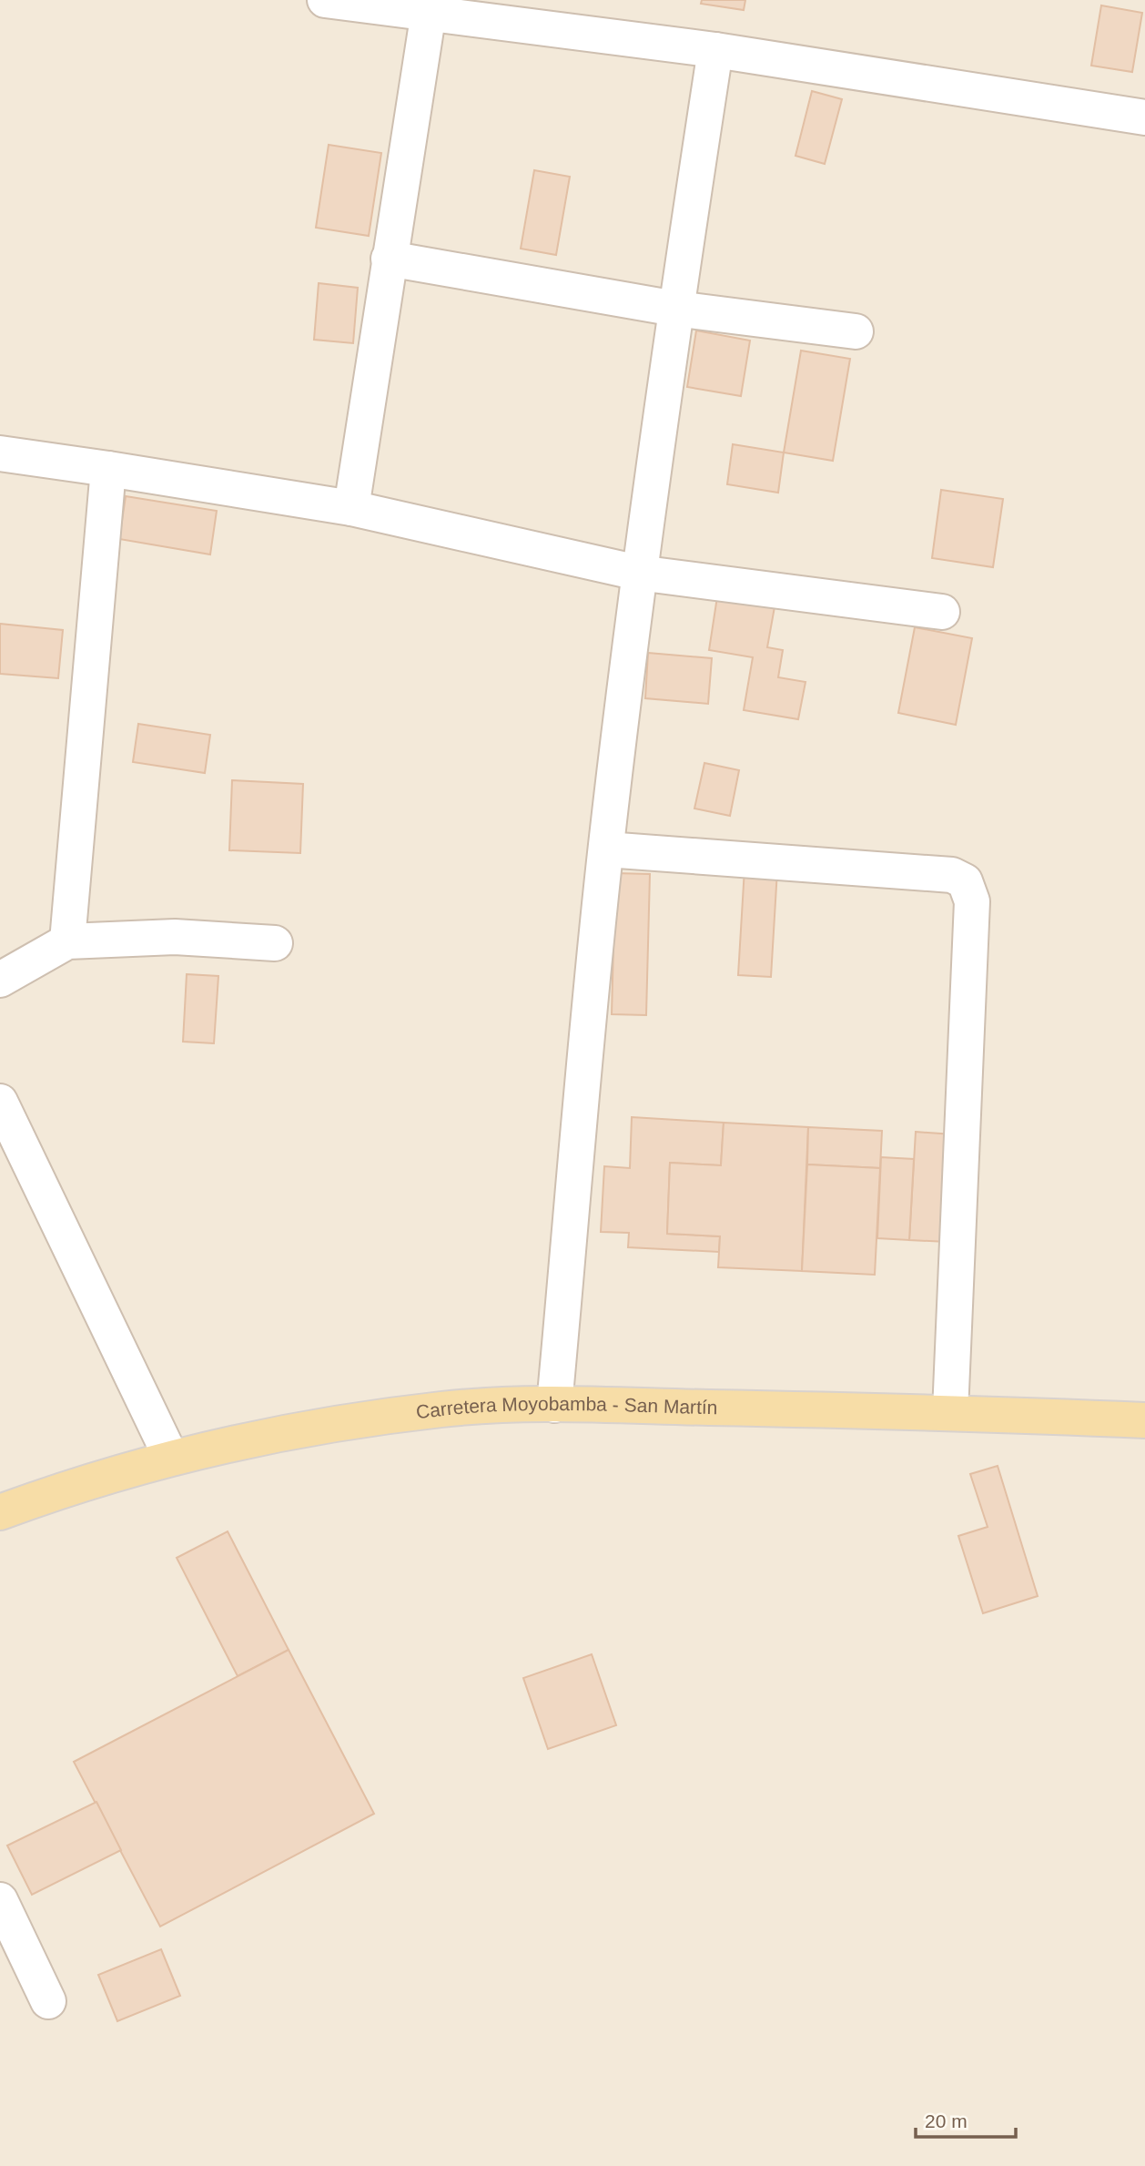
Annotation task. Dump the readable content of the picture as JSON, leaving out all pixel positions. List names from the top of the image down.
{
  "streets": {
    "main road": ["Carretera Moyobamba - San Martín"]
  },
  "scale_bar": "20 m"
}
